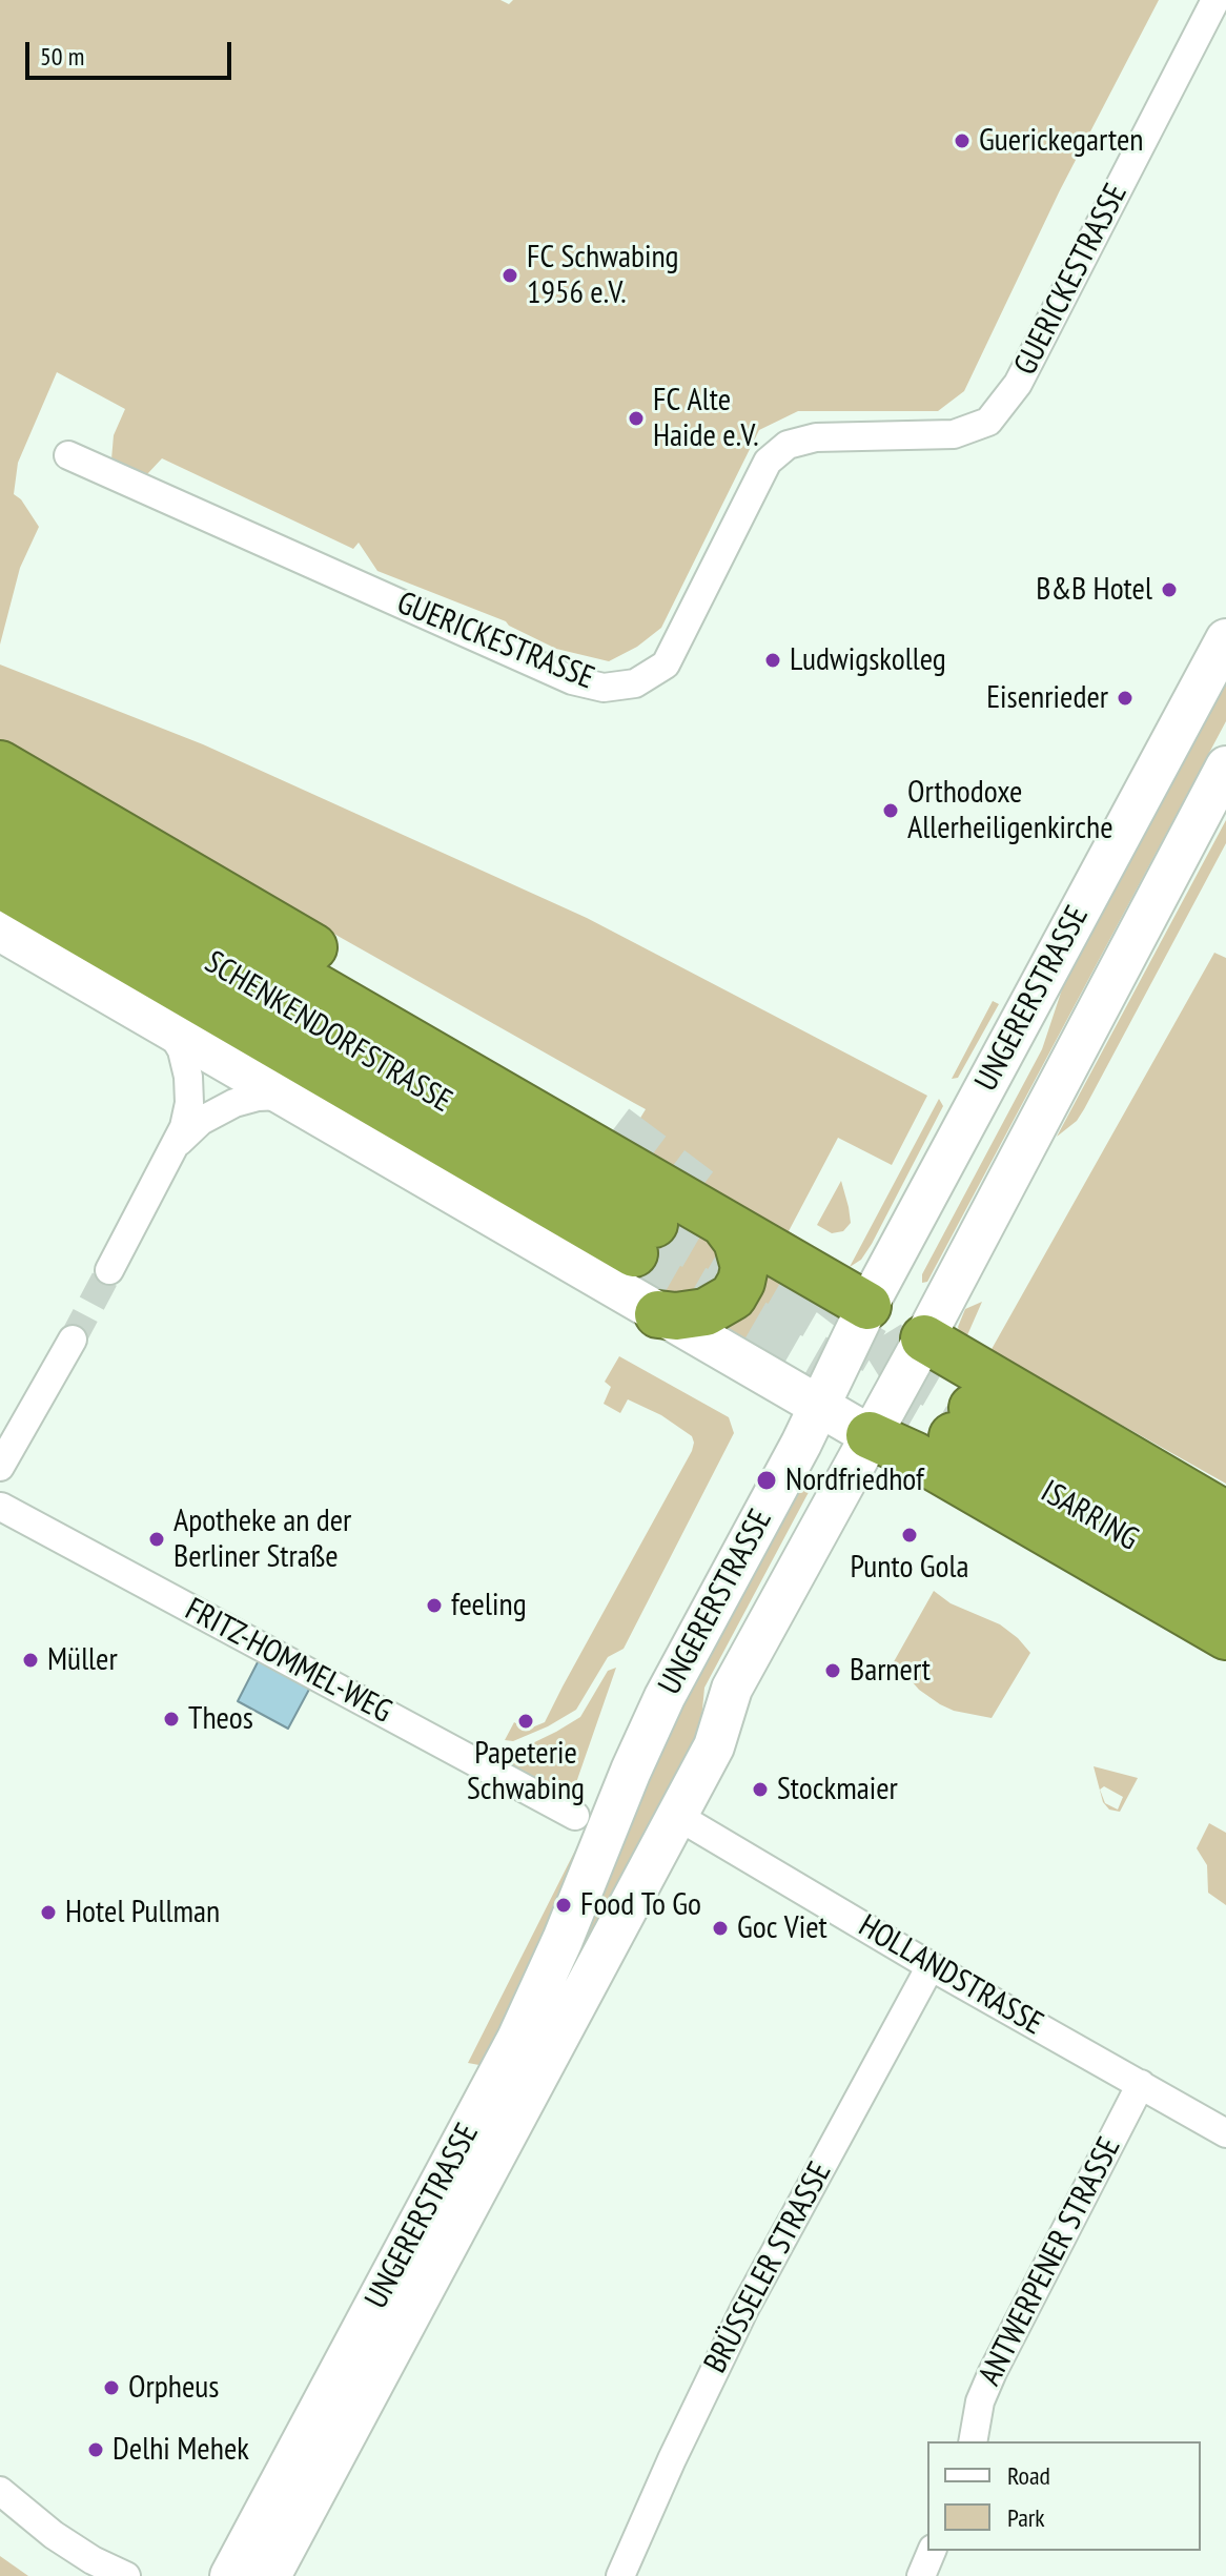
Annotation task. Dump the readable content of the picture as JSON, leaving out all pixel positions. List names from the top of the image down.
{
  "streets": {
    "highway": ["SCHENKENDORFSTRASSE", "ISARRING"],
    "main road": ["UNGERERSTRASSE"],
    "street": [
      "GUERICKESTRASSE",
      "FRITZ-HOMMEL-WEG",
      "HOLLANDSTRASSE",
      "ANTWERPENER STRASSE",
      "BRÜSSELER STRASSE"
    ]
  },
  "crossings": [
    ["UNGERERSTRASSE", "HOLLANDSTRASSE"],
    ["HOLLANDSTRASSE", "ANTWERPENER STRASSE"],
    ["HOLLANDSTRASSE", "BRÜSSELER STRASSE"]
  ],
  "places": [
    "Guerickegarten",
    "FC Schwabing 1956 e.V.",
    "FC Alte Haide e.V.",
    "B&B Hotel",
    "Ludwigskolleg",
    "Eisenrieder",
    "Orthodoxe Allerheiligenkirche",
    "Nordfriedhof",
    "Punto Gola",
    "Apotheke an der Berliner Straße",
    "feeling",
    "Müller",
    "Barnert",
    "Theos",
    "Papeterie Schwabing",
    "Stockmaier",
    "Food To Go",
    "Hotel Pullman",
    "Goc Viet",
    "Orpheus",
    "Delhi Mehek"
  ],
  "legend": ["Road", "Park"],
  "scale_bar": "50 m"
}
